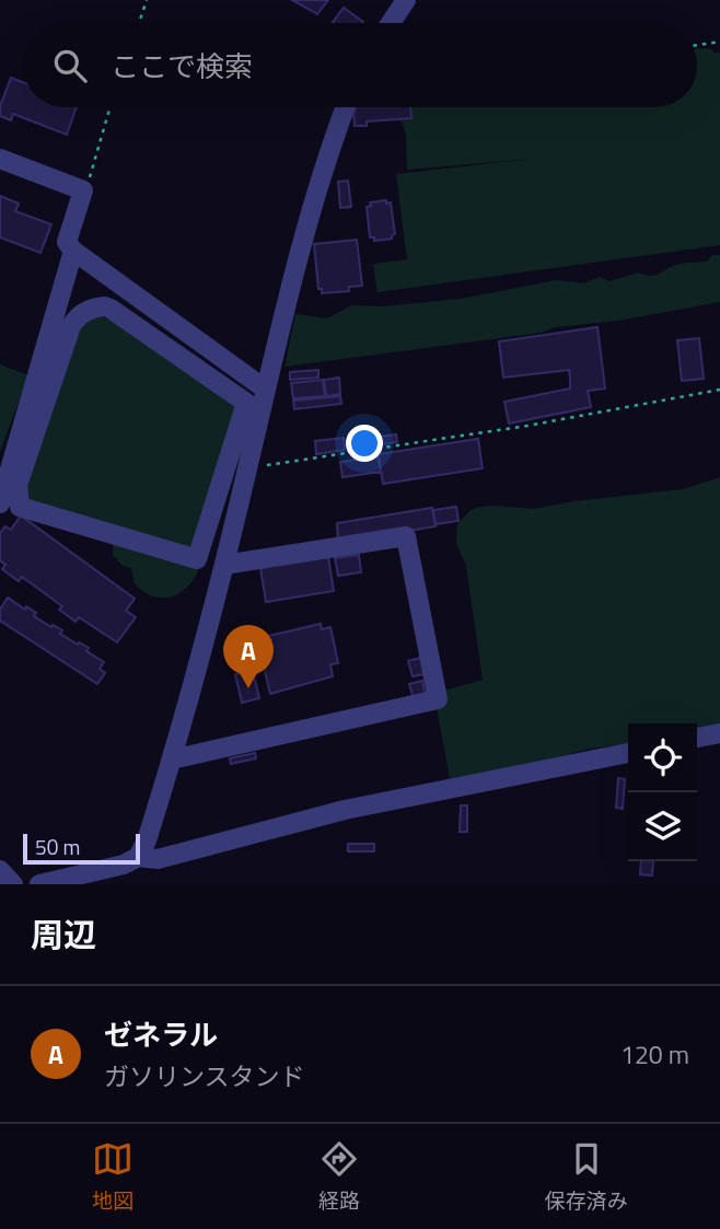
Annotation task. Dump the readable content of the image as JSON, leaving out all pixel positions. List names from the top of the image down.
{
  "scale_bar": "50 m",
  "page": {
    "search": "ここで検索",
    "pins": "A",
    "scale": "50 m",
    "heading": "周辺",
    "list": [
      {
        "mark": "A",
        "name": "ゼネラル",
        "note": "ガソリンスタンド",
        "value": "120 m"
      }
    ],
    "nav": ["地図", "経路", "保存済み"]
  }
}
